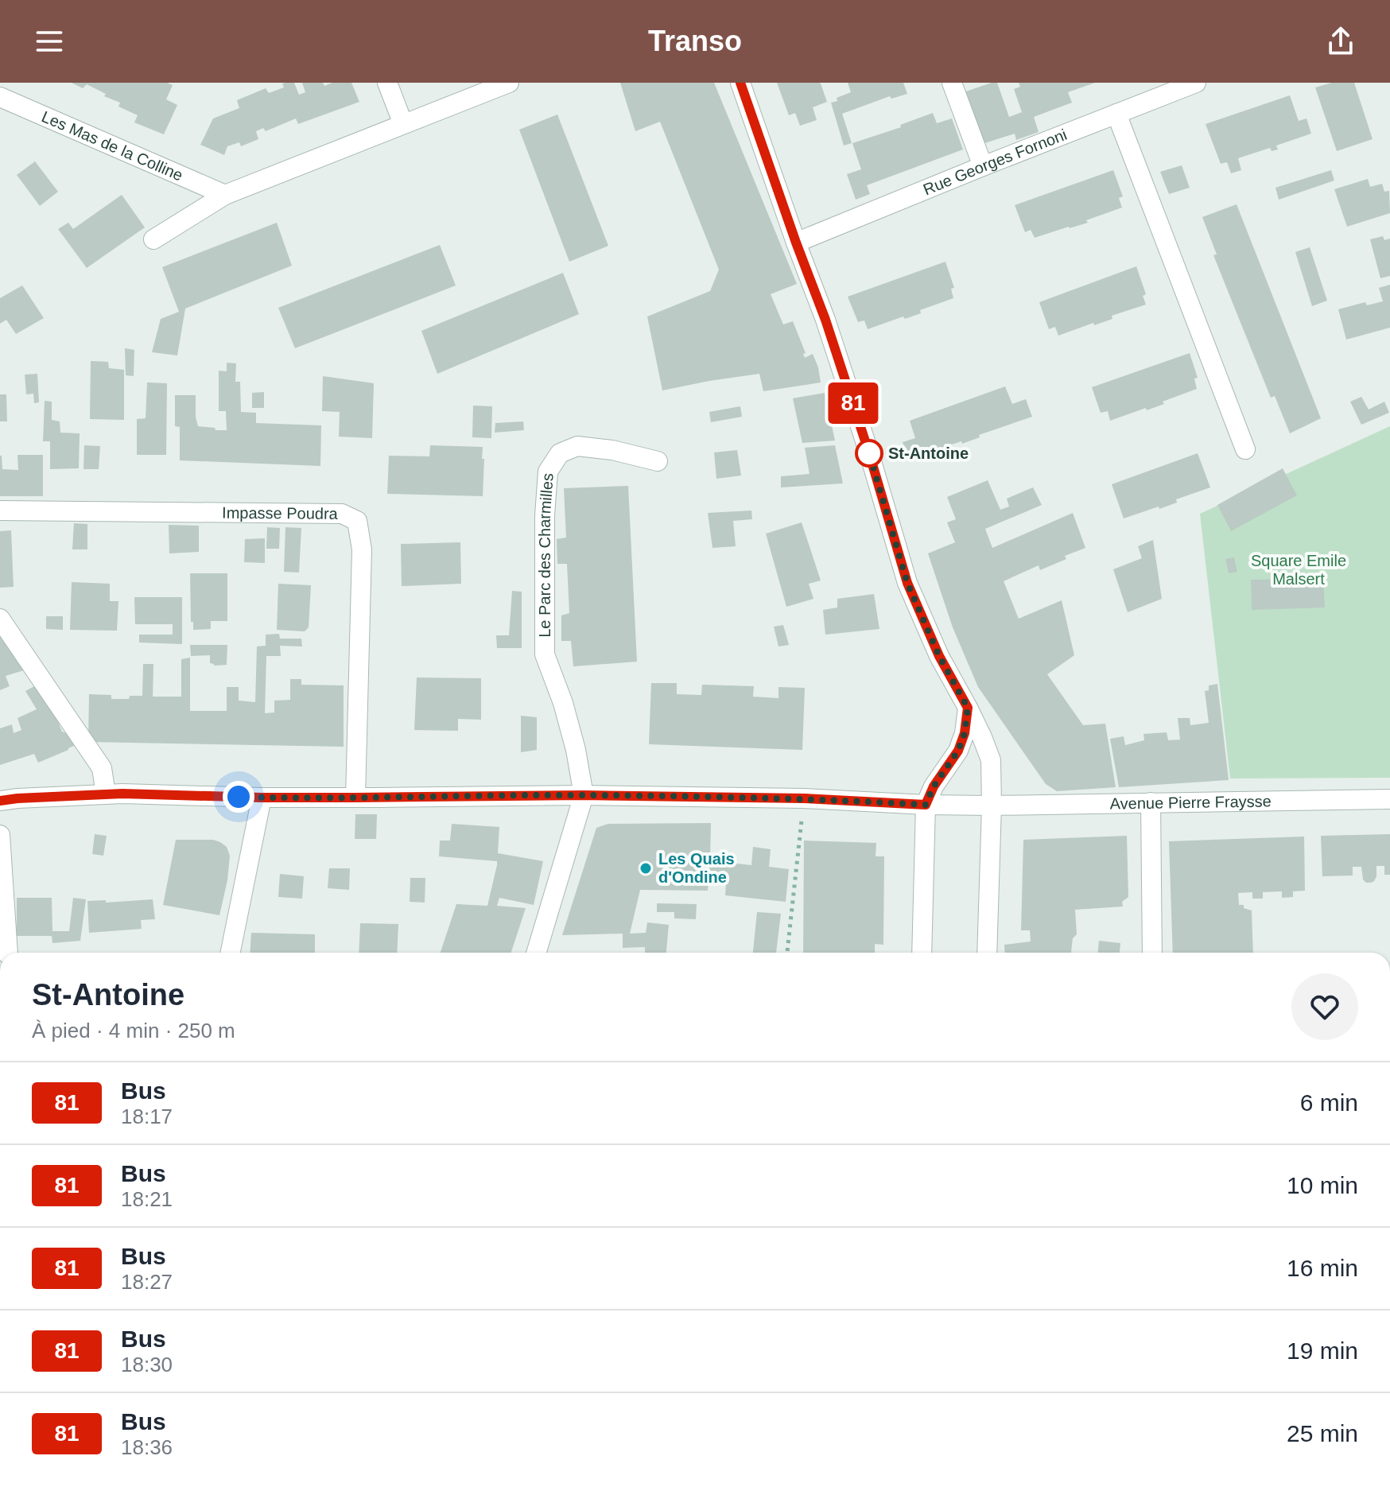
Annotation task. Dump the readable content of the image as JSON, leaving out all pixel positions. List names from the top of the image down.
{
  "streets": {
    "street": [
      "Les Mas de la Colline",
      "Rue Georges Fornoni",
      "Impasse Poudra",
      "Le Parc des Charmilles",
      "Avenue Pierre Fraysse"
    ]
  },
  "crossings": [
    ["Impasse Poudra", "Avenue Pierre Fraysse"],
    ["Le Parc des Charmilles", "Avenue Pierre Fraysse"]
  ],
  "parks": ["Square Emile Malsert"],
  "places": ["St-Antoine", "Les Quais d'Ondine"],
  "lines": ["bus line 81"],
  "page": {
    "header": "Transo",
    "on_map": "81",
    "heading": ["St-Antoine", "À pied · 4 min · 250 m"],
    "list": [
      {
        "mark": "81",
        "name": "Bus",
        "note": "18:17",
        "value": "6 min"
      },
      {
        "mark": "81",
        "name": "Bus",
        "note": "18:21",
        "value": "10 min"
      },
      {
        "mark": "81",
        "name": "Bus",
        "note": "18:27",
        "value": "16 min"
      },
      {
        "mark": "81",
        "name": "Bus",
        "note": "18:30",
        "value": "19 min"
      },
      {
        "mark": "81",
        "name": "Bus",
        "note": "18:36",
        "value": "25 min"
      }
    ]
  }
}
